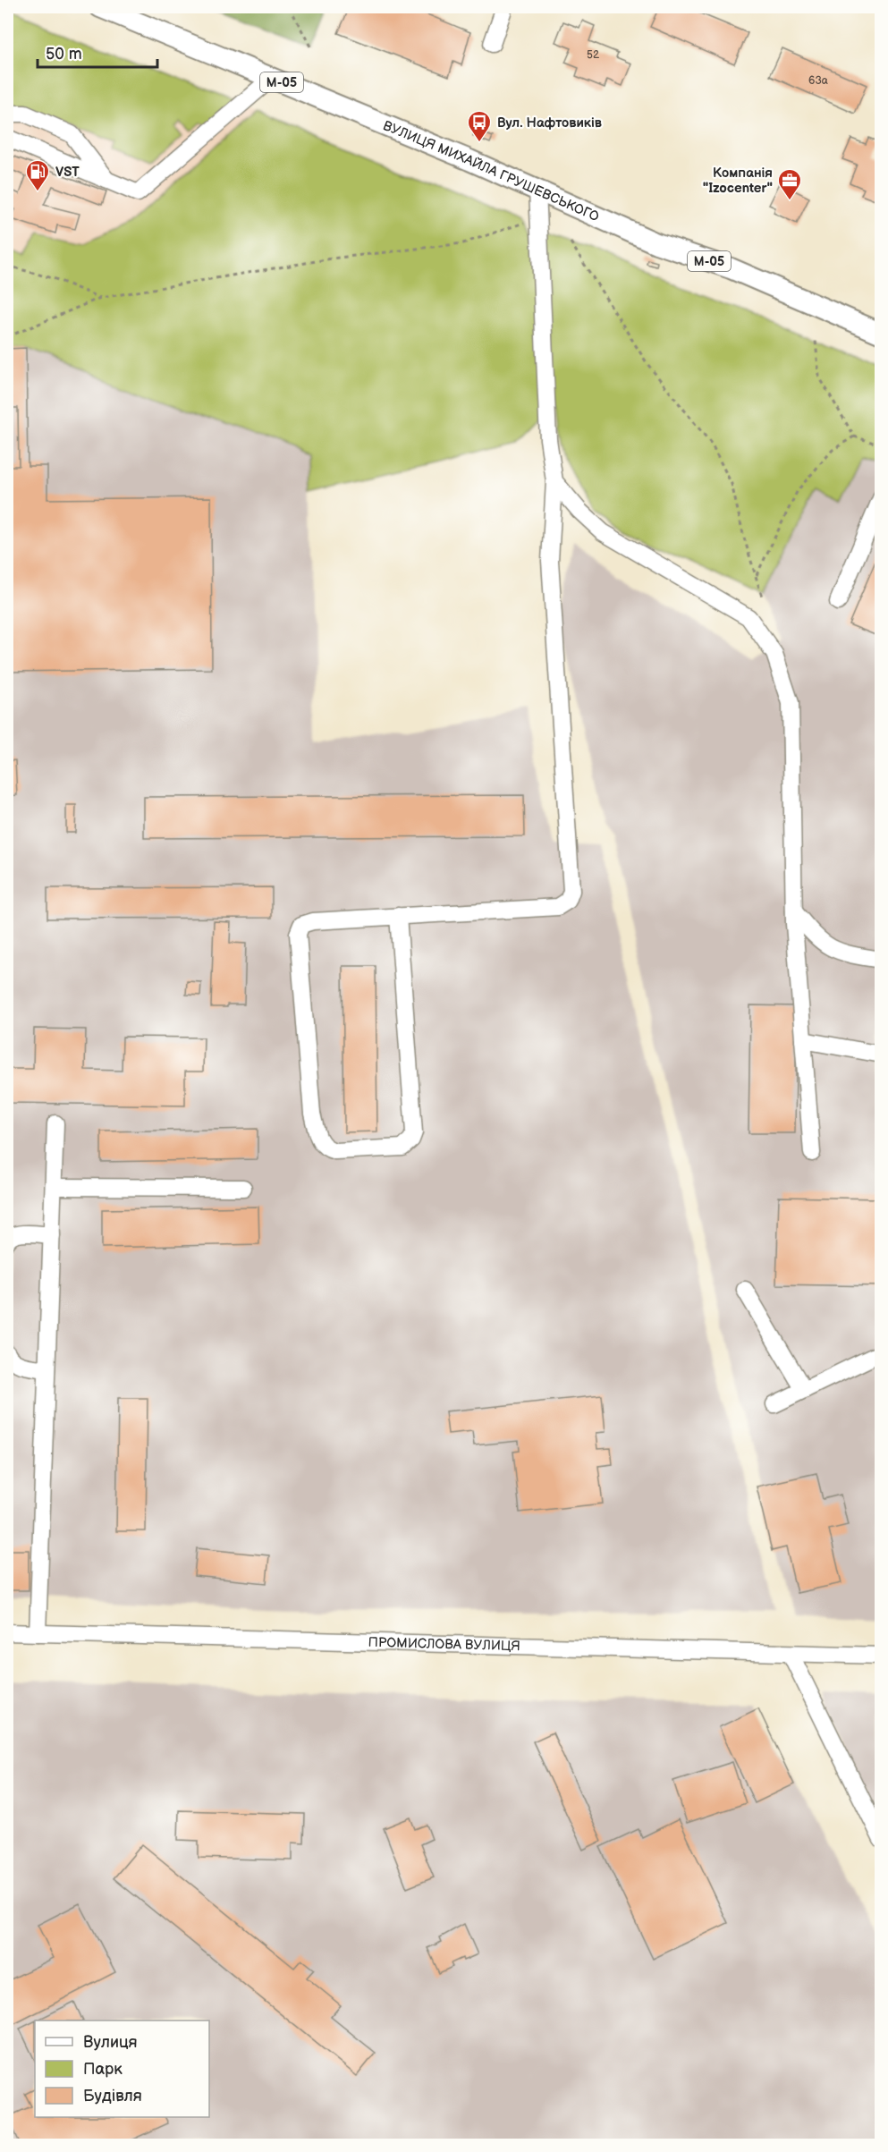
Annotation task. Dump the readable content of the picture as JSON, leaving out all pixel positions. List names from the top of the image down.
{
  "streets": {
    "main road": ["М-05", "ВУЛИЦЯ МИХАЙЛА ГРУШЕВСЬКОГО"],
    "street": ["ПРОМИСЛОВА ВУЛИЦЯ"]
  },
  "places": {
    "bus stop": ["Вул. Нафтовиків"],
    "fuel station": ["VST"],
    "office": ["Компанія \"Izocenter\""]
  },
  "house_numbers": ["52", "63а"],
  "legend": ["Вулиця", "Парк", "Будівля"],
  "scale_bar": "50 m"
}
